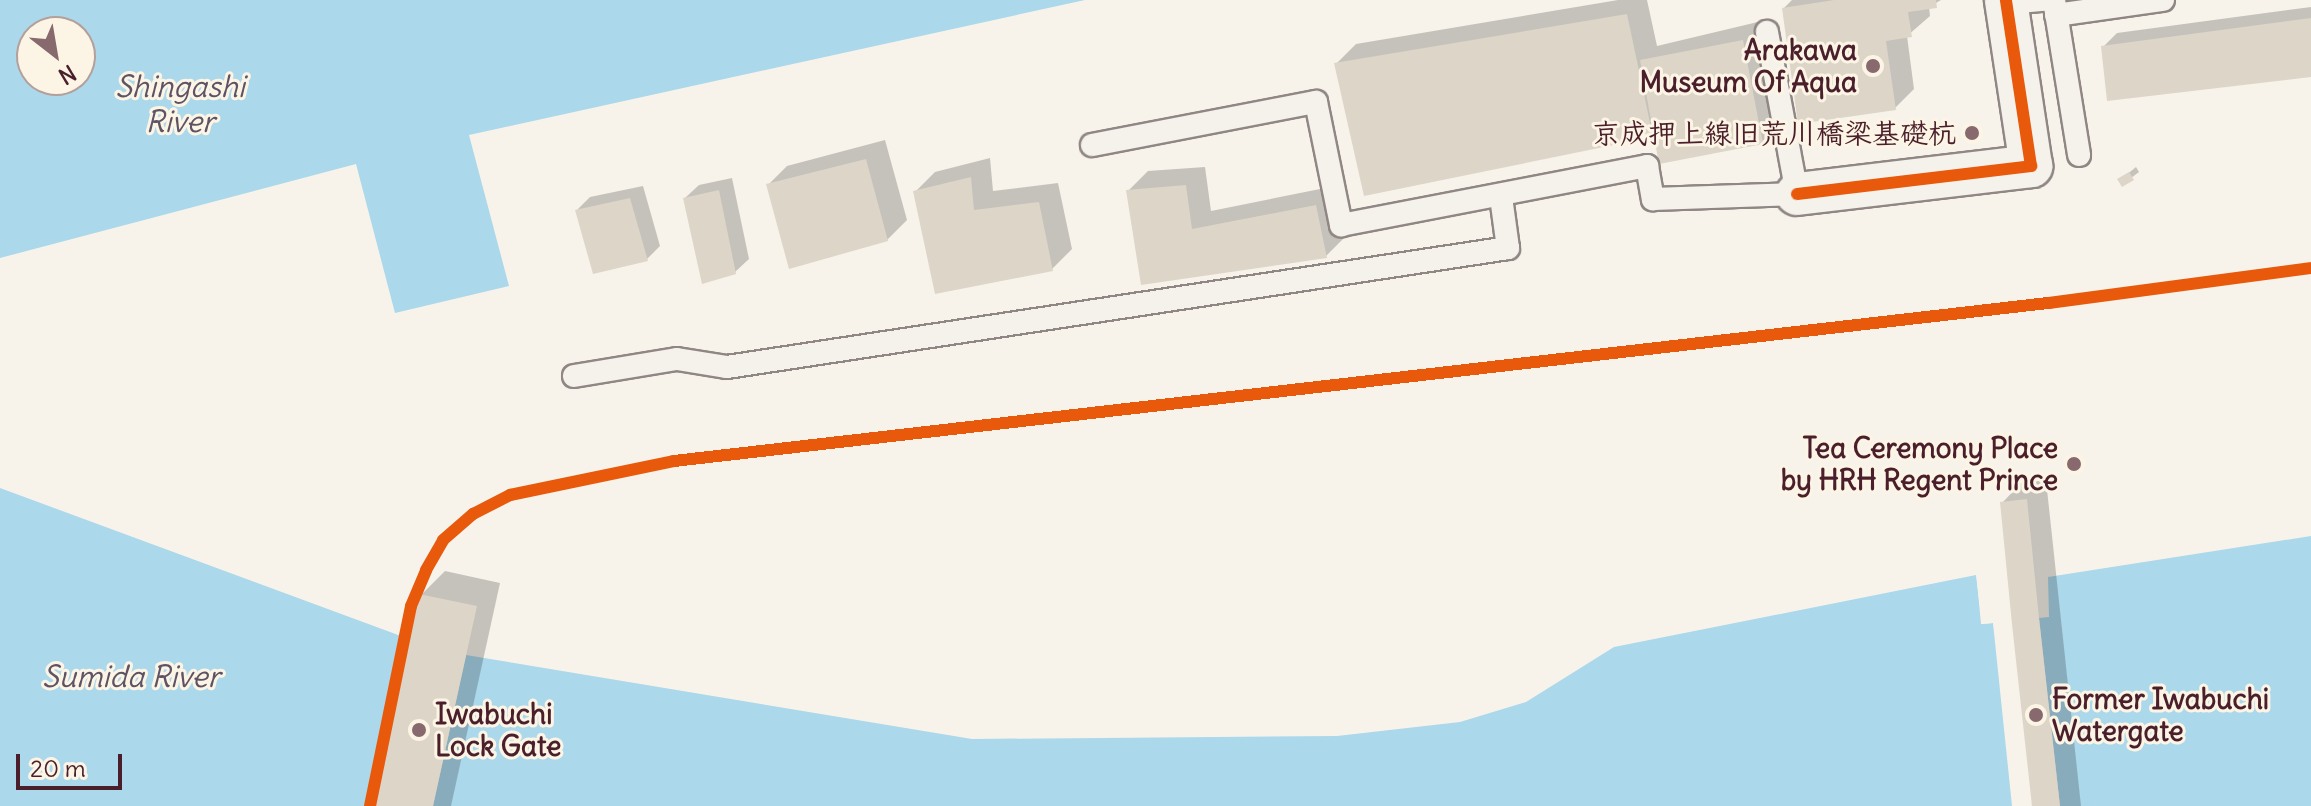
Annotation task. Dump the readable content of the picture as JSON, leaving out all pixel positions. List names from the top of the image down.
{
  "water": ["Shingashi River", "Sumida River"],
  "places": [
    "Arakawa Museum Of Aqua",
    "京成押上線旧荒川橋梁基礎杭",
    "Tea Ceremony Place by HRH Regent Prince",
    "Former Iwabuchi Watergate",
    "Iwabuchi Lock Gate"
  ],
  "scale_bar": "20 m",
  "north": "bottom right"
}
